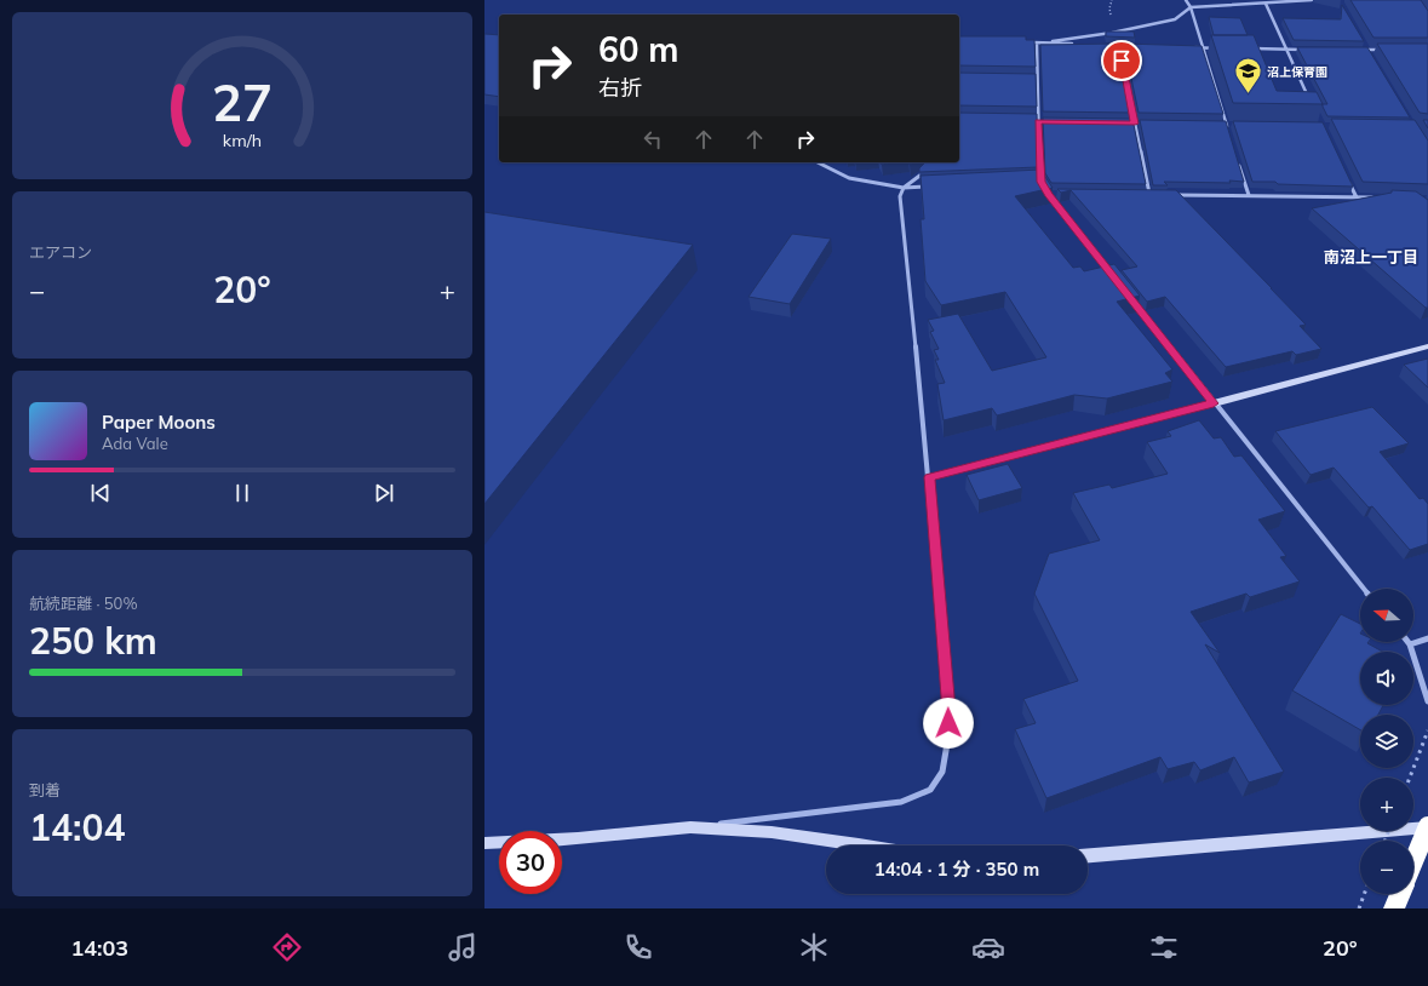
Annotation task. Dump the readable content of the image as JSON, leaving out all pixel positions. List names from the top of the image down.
{
  "districts": ["南沼上一丁目"],
  "places": {
    "school or university": ["沼上保育園"]
  },
  "north": "left",
  "page": {
    "turn": ["60 m", "右折"],
    "tile": [
      "エアコン",
      ["航続距離 · 50%", "250 km"],
      ["到着", "14:04"]
    ],
    "heat": ["−", "20°", "+"],
    "song": ["Paper Moons", "Ada Vale"],
    "map_buttons": ["+", "−"],
    "limit": "30",
    "trip": "14:04 · 1 分 · 350 m",
    "tabs": ["14:03", "20°"],
    "gauge": ["27", "km/h"]
  }
}
